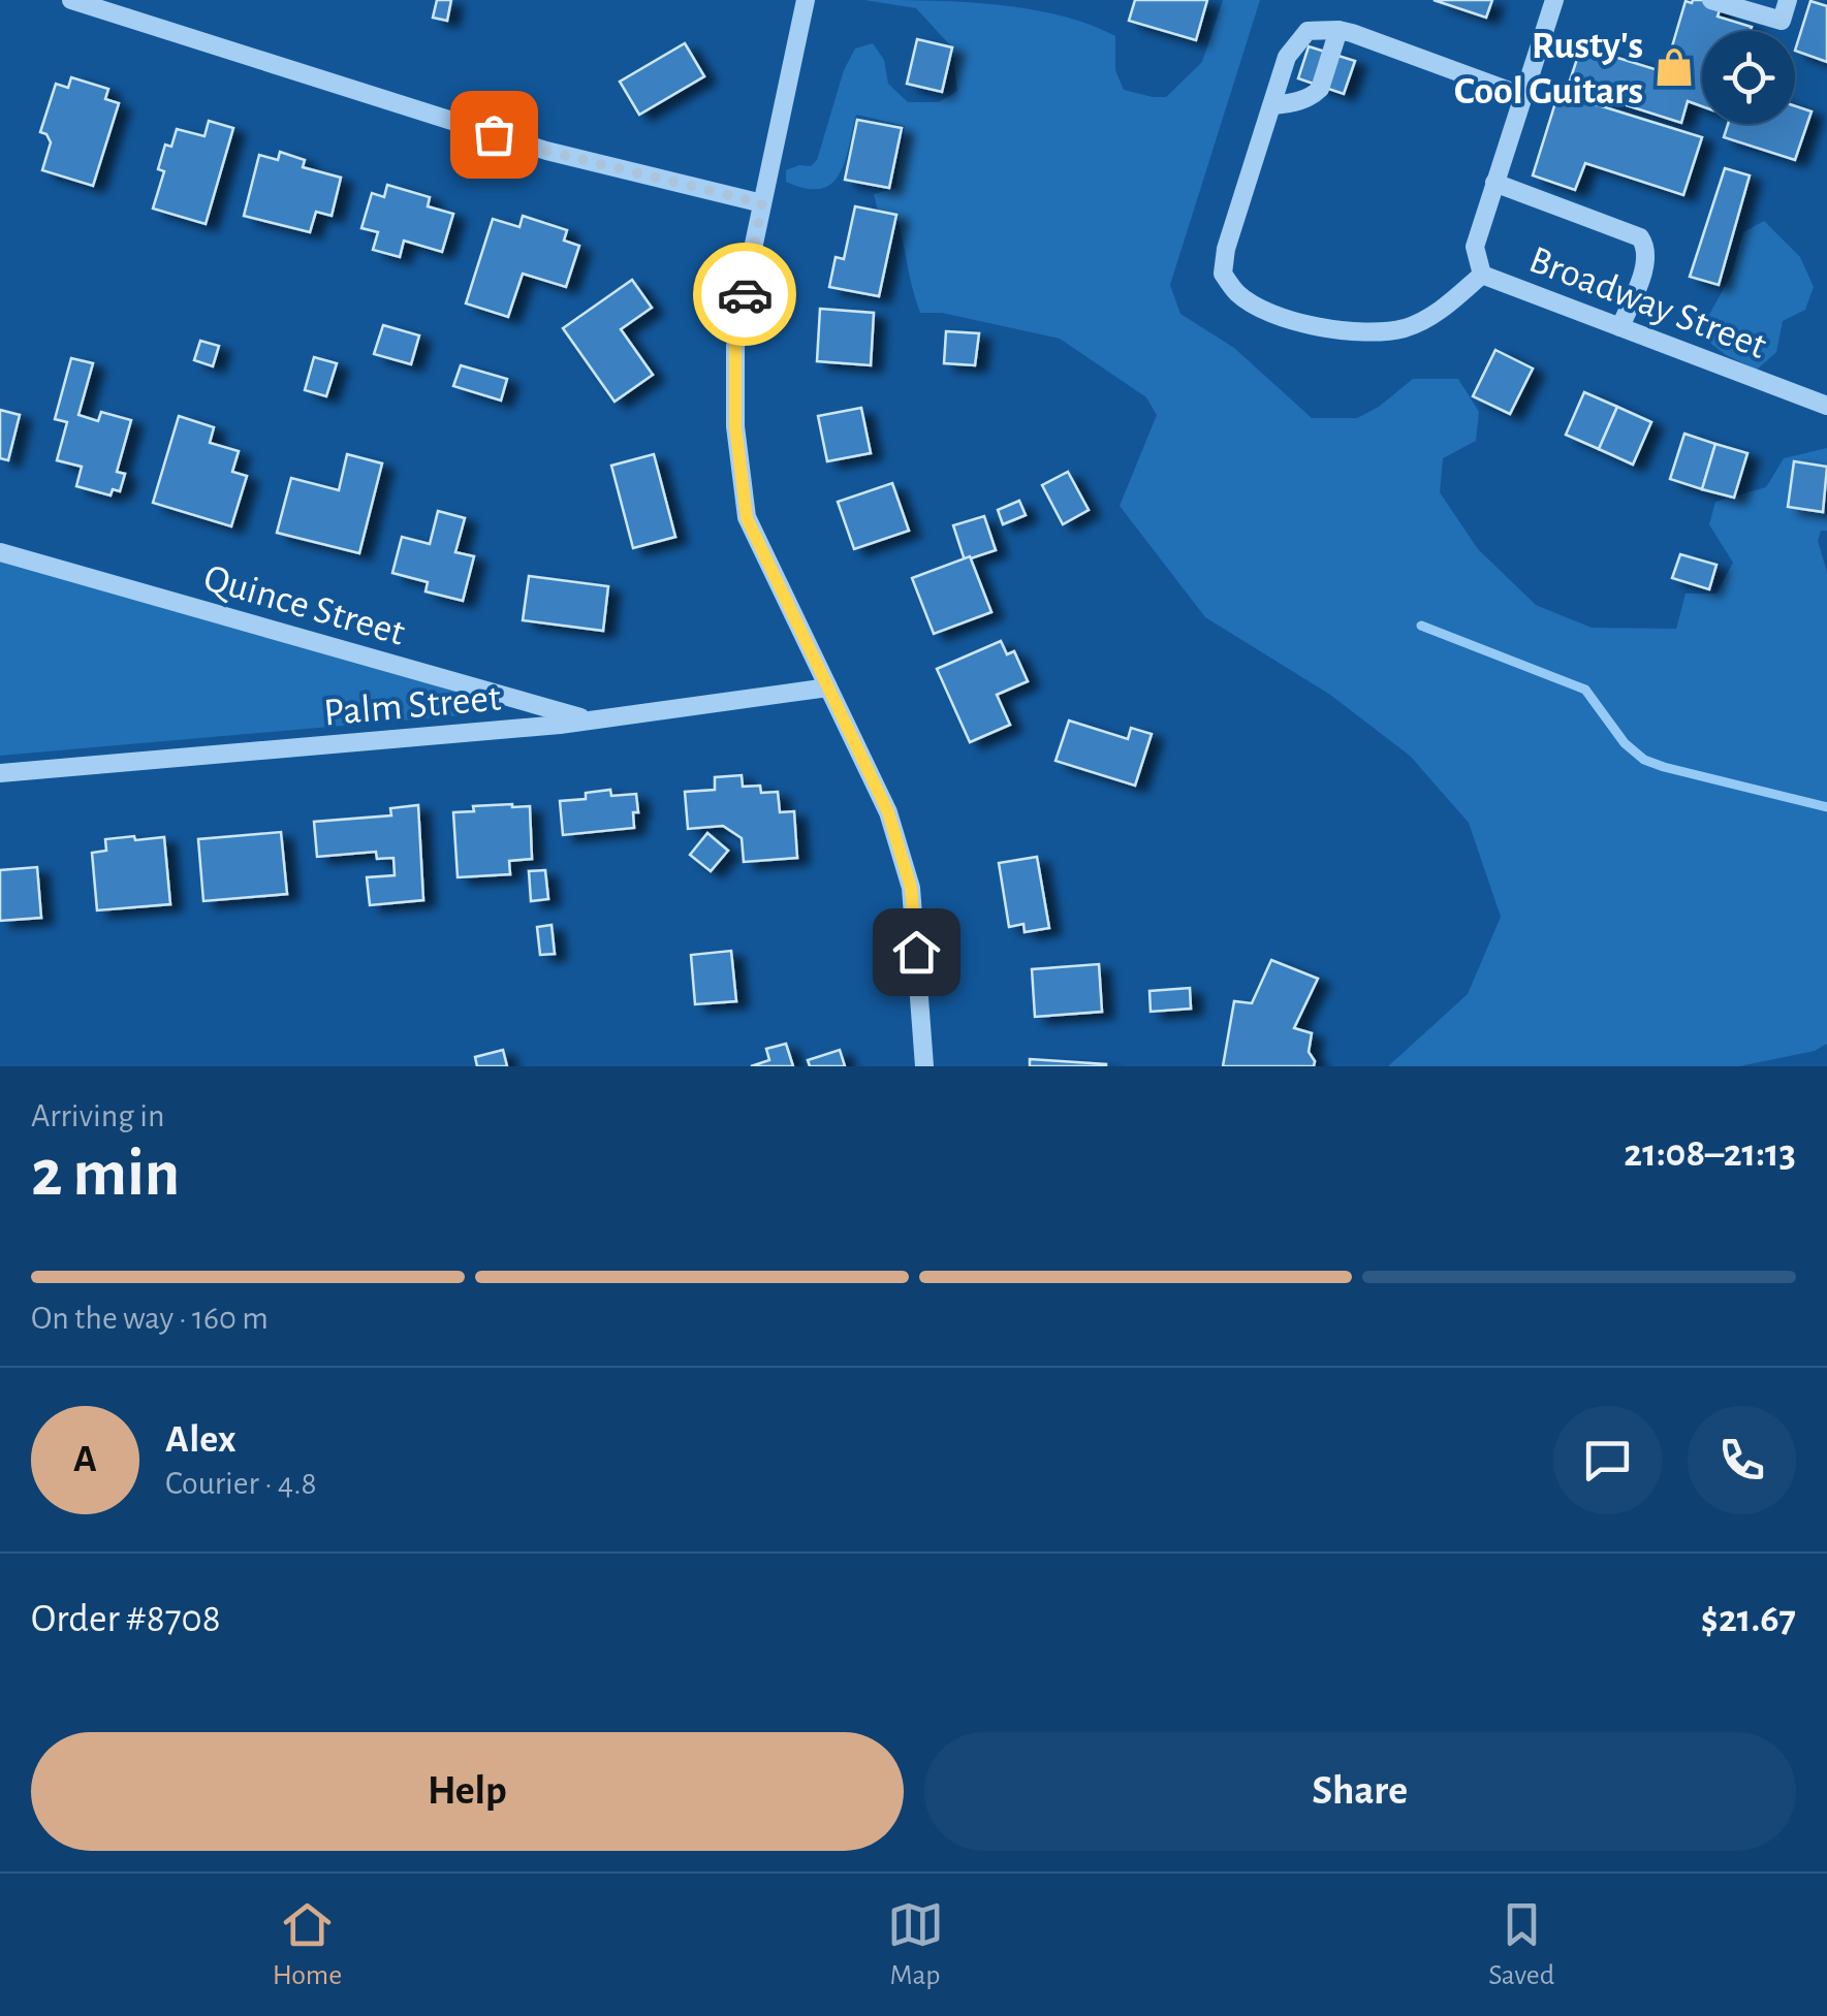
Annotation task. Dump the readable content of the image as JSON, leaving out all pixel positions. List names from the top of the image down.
{
  "streets": {
    "street": ["Broadway Street", "Quince Street", "Palm Street"]
  },
  "crossings": [
    ["Quince Street", "Palm Street"]
  ],
  "places": {
    "shop": ["Rusty's Cool Guitars"]
  },
  "page": {
    "heading": ["2 min", "Arriving in", "21:08–21:13"],
    "panel": [
      "Alex",
      "Courier · 4.8",
      "Order #8708",
      "$21.67"
    ],
    "bar": "On the way · 160 m",
    "round": "A",
    "buttons": ["Help", "Share"],
    "tabs": ["Home", "Map", "Saved"]
  }
}
